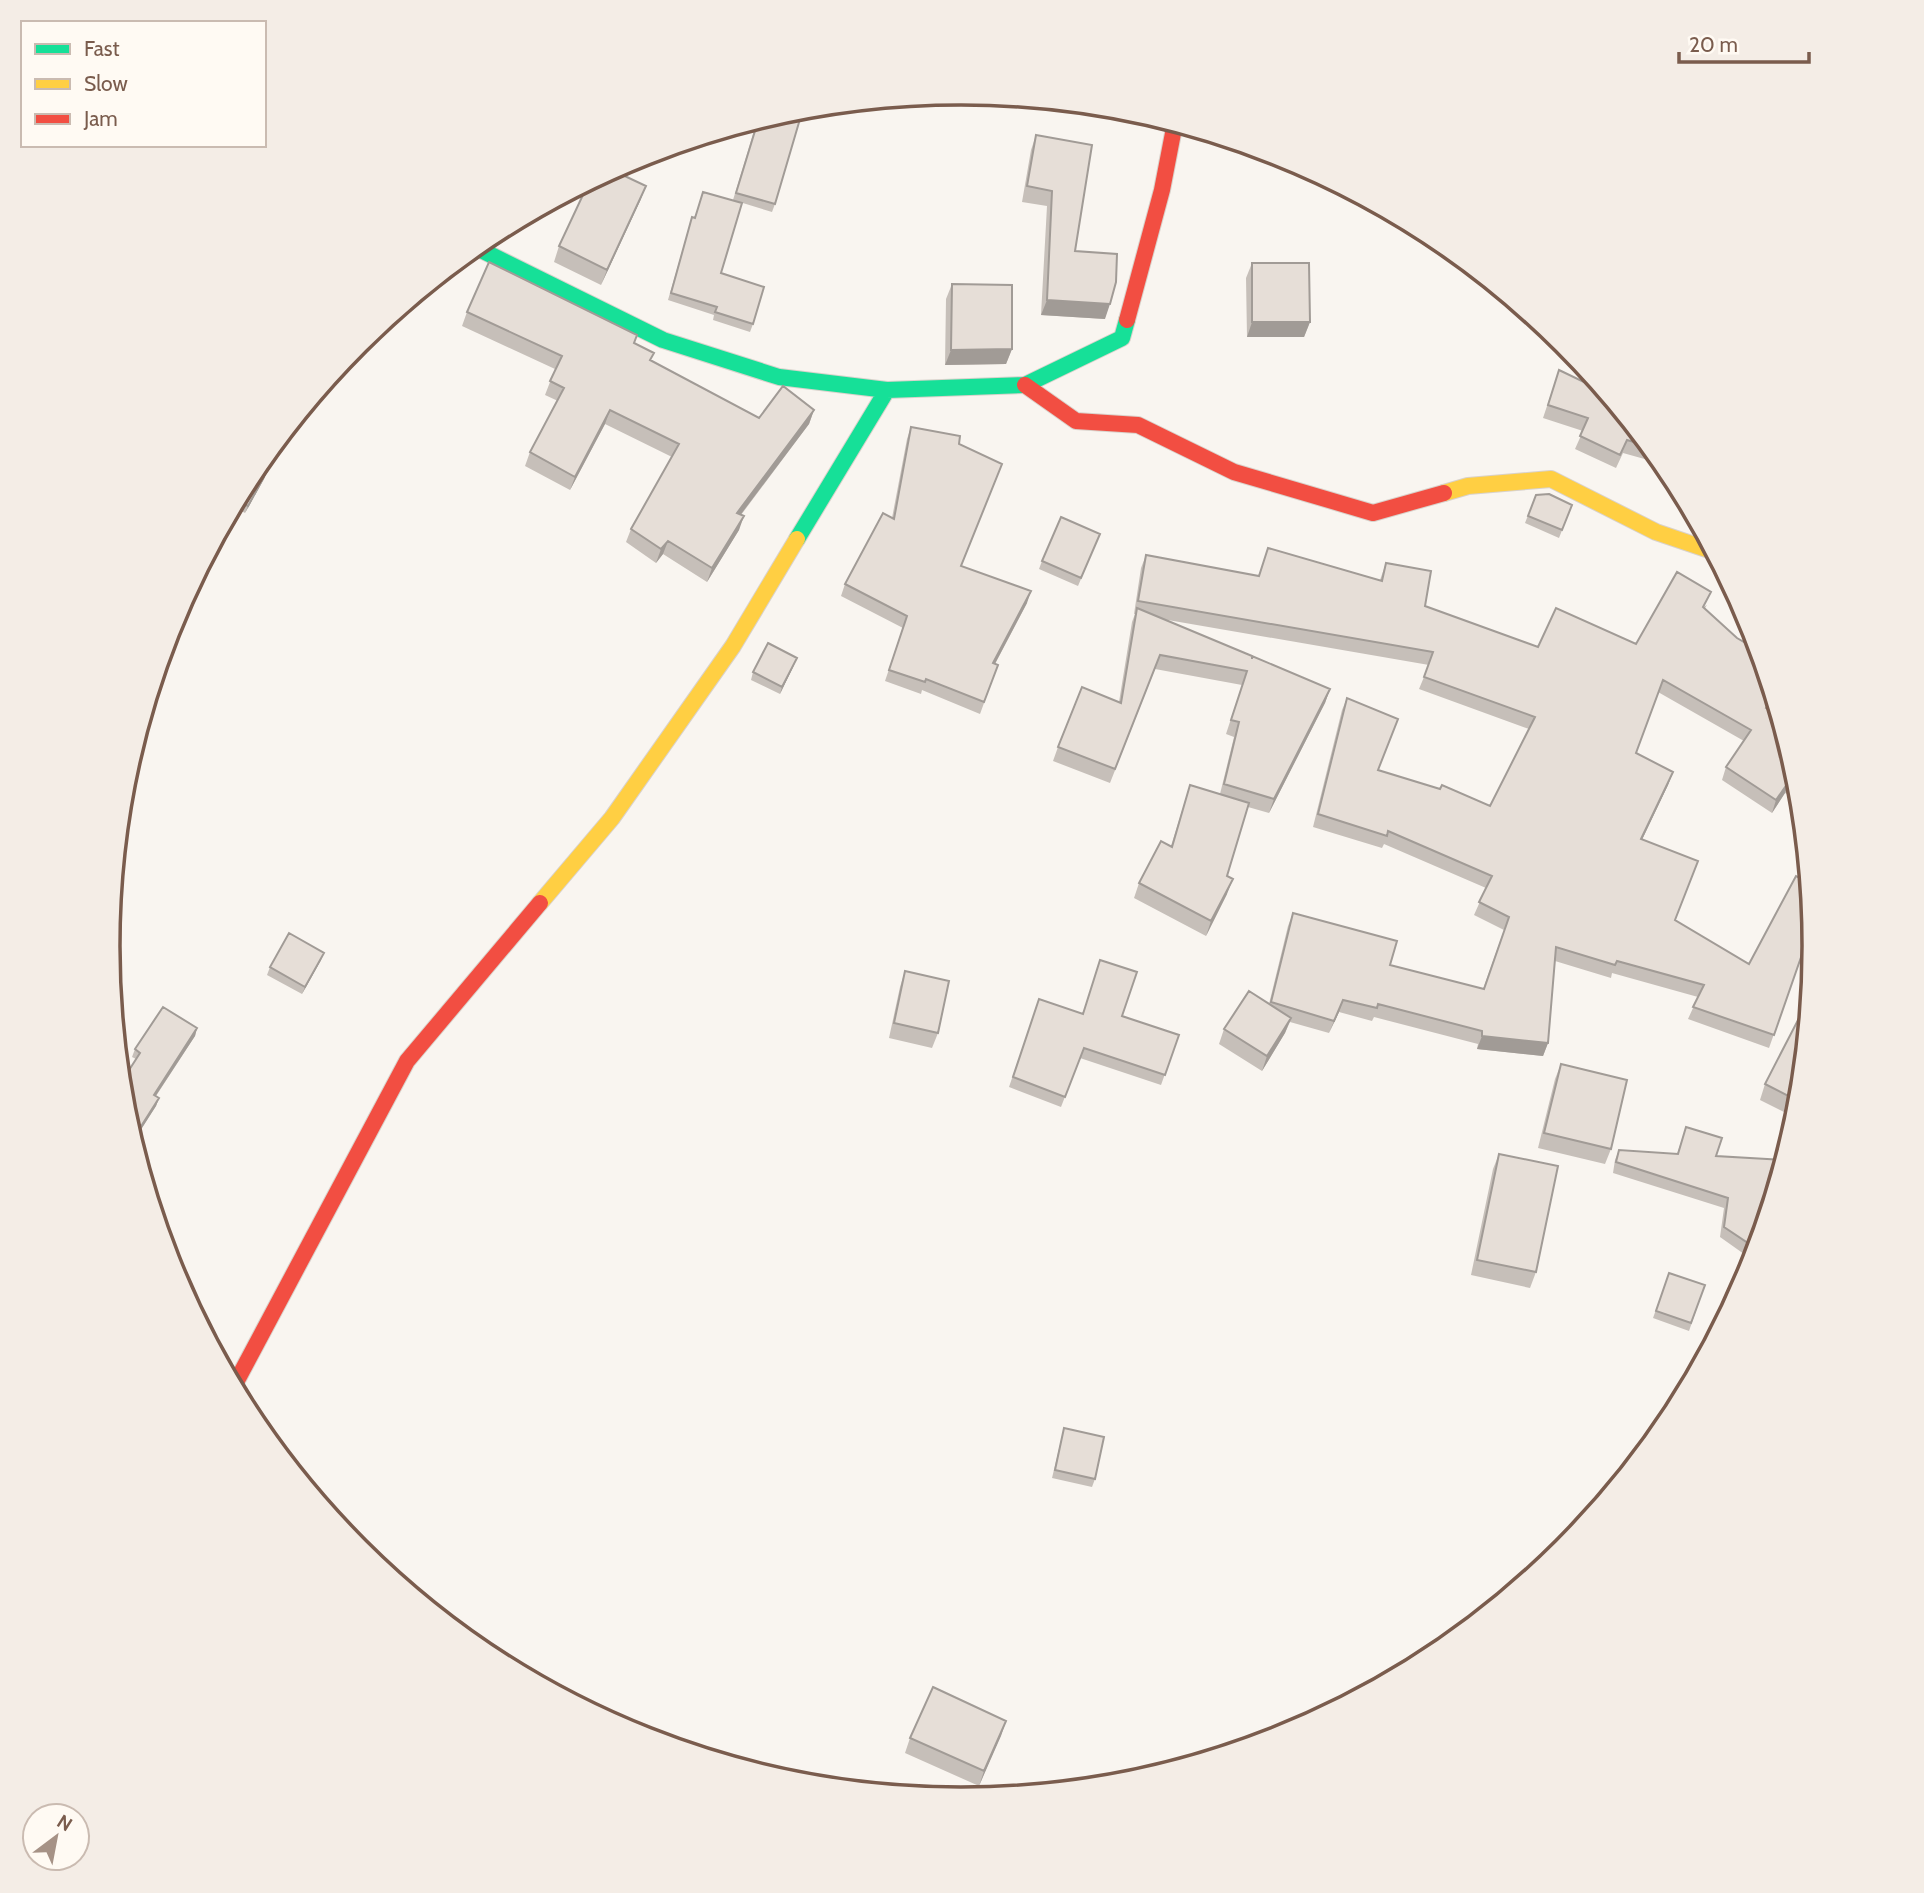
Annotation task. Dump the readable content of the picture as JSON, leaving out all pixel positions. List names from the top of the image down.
{
  "legend": ["Fast", "Slow", "Jam"],
  "scale_bar": "20 m",
  "north": "top right"
}
